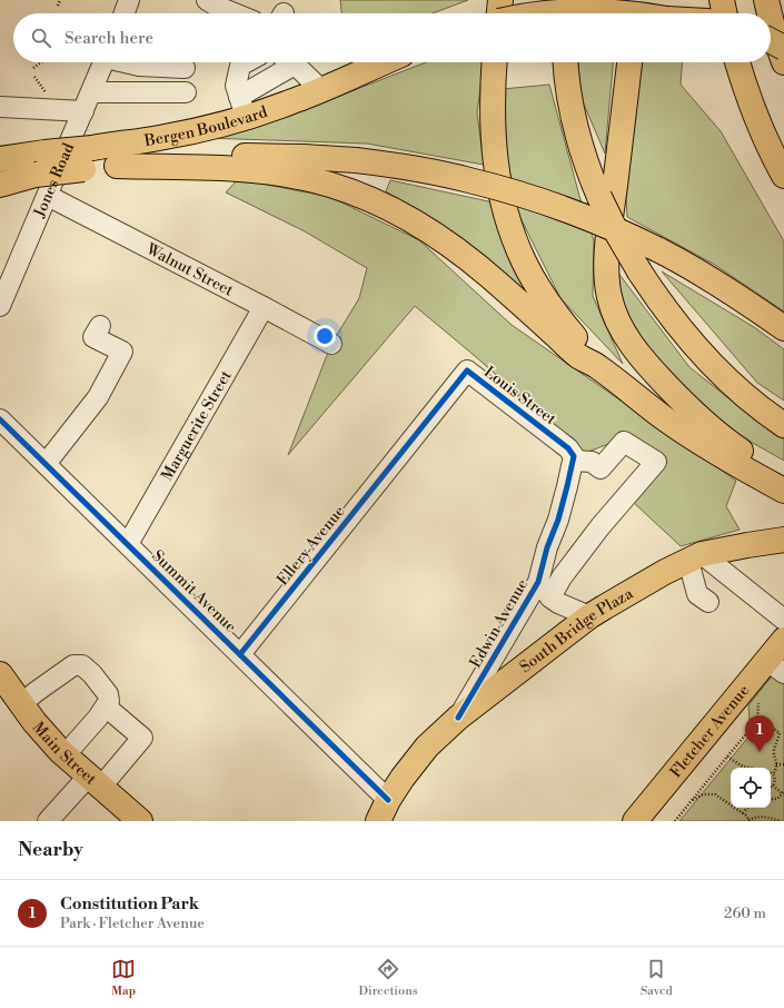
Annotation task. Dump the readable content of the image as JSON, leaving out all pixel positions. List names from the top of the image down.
{
  "streets": {
    "main road": [
      "Bergen Boulevard",
      "Edwin Avenue",
      "South Bridge Plaza",
      "Fletcher Avenue",
      "Main Street"
    ],
    "street": [
      "Jones Road",
      "Walnut Street",
      "Louis Street",
      "Marguerite Street",
      "Ellery Avenue",
      "Summit Avenue"
    ]
  },
  "crossings": [
    ["Jones Road", "Walnut Street"],
    ["Walnut Street", "Marguerite Street"],
    ["Louis Street", "Ellery Avenue"],
    ["Louis Street", "Edwin Avenue"],
    ["Marguerite Street", "Summit Avenue"],
    ["Ellery Avenue", "Summit Avenue"],
    ["Summit Avenue", "Edwin Avenue"],
    ["Edwin Avenue", "South Bridge Plaza"]
  ],
  "page": {
    "search": "Search here",
    "pins": "1",
    "heading": "Nearby",
    "list": [
      {
        "mark": "1",
        "name": "Constitution Park",
        "note": "Park · Fletcher Avenue",
        "value": "260 m"
      }
    ],
    "nav": ["Map", "Directions", "Saved"]
  }
}
